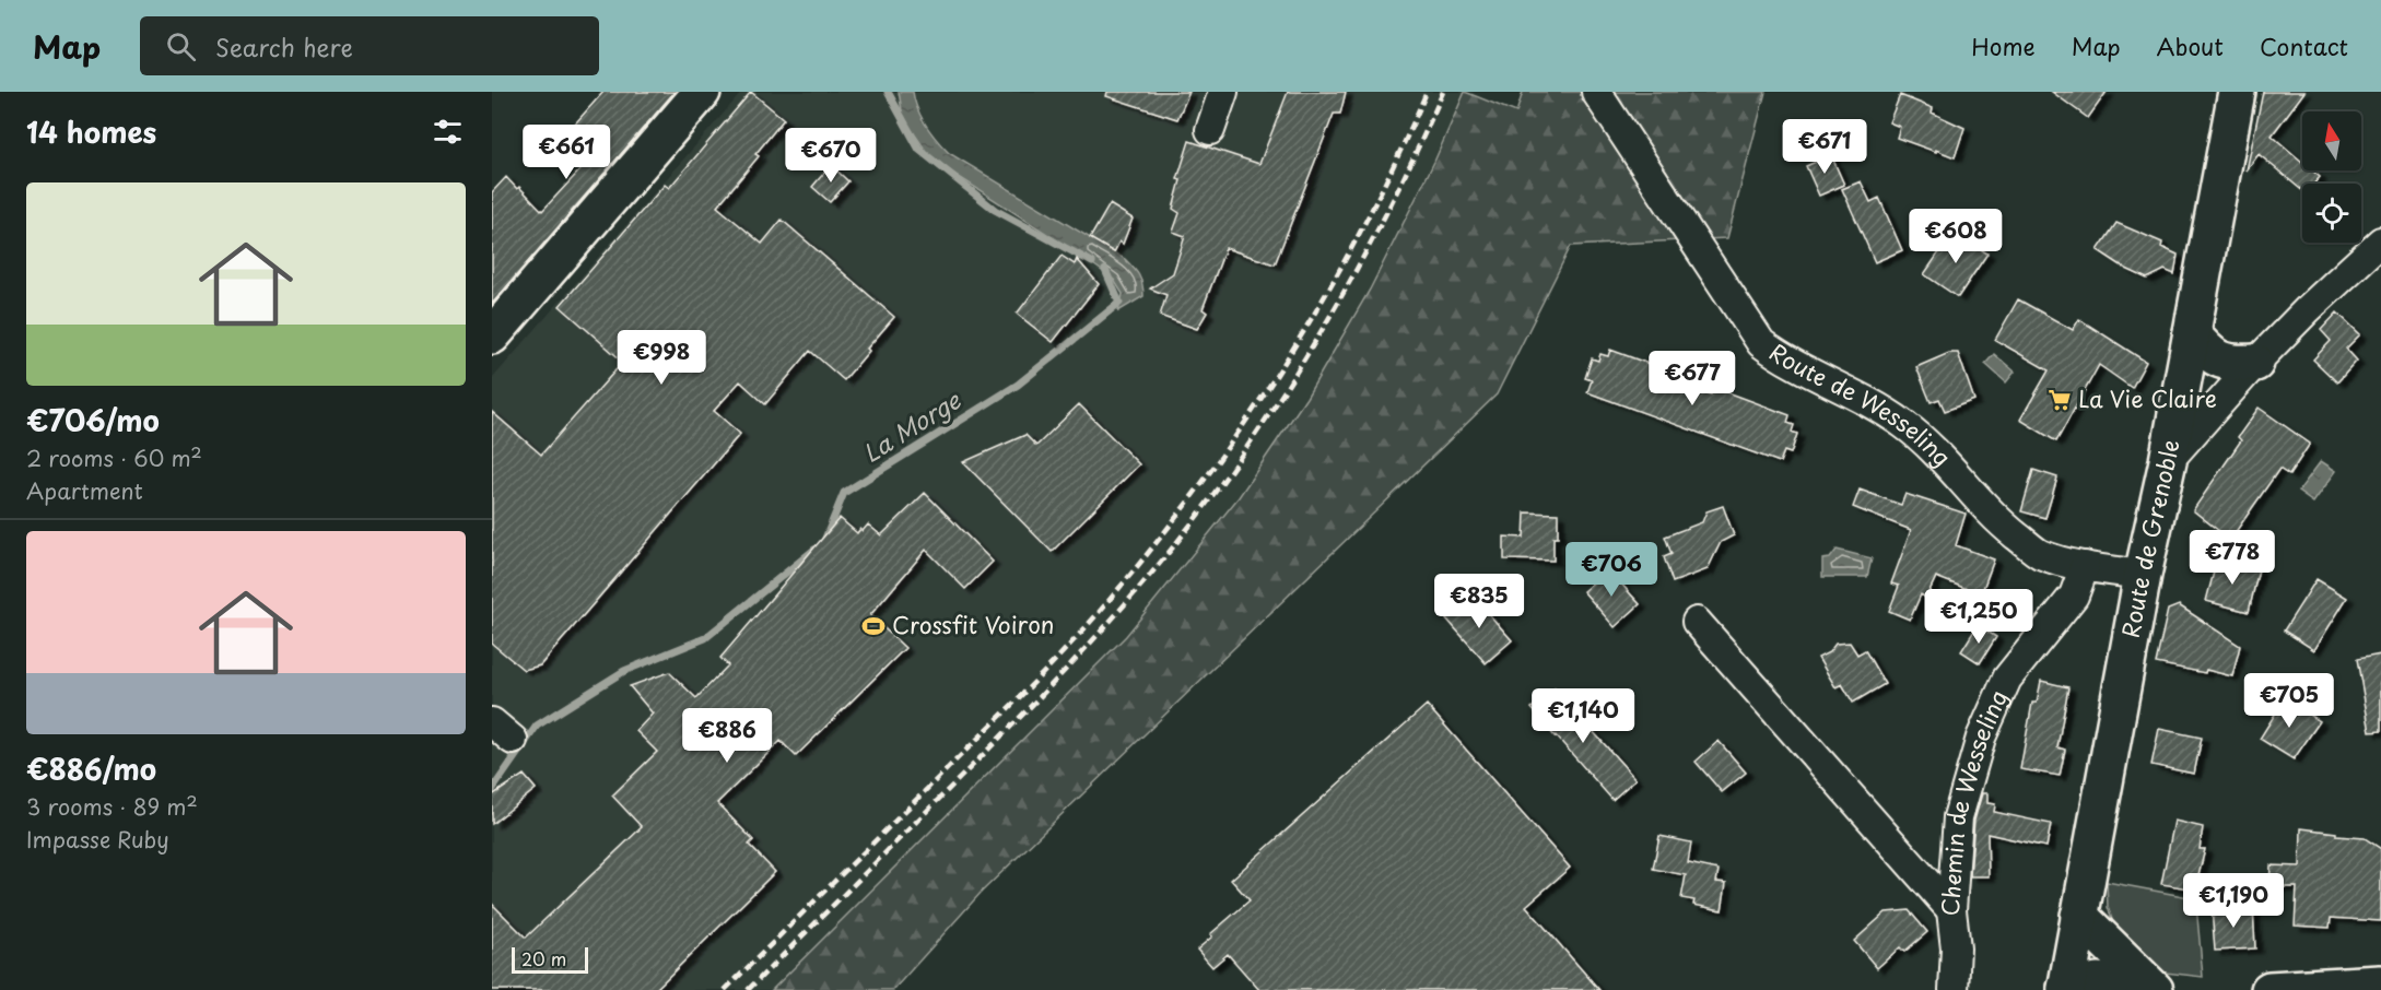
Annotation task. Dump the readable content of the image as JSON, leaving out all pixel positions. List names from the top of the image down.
{
  "streets": {
    "main road": ["Route de Grenoble"],
    "street": ["Route de Wesseling", "Chemin de Wesseling"]
  },
  "crossings": [
    ["Route de Wesseling", "Route de Grenoble"],
    ["Route de Wesseling", "Chemin de Wesseling"]
  ],
  "water": ["La Morge"],
  "places": {
    "supermarket": ["La Vie Claire"],
    "sports": ["Crossfit Voiron"]
  },
  "scale_bar": "20 m",
  "north": "top",
  "page": {
    "header": "Map",
    "search": "Search here",
    "nav": [
      "Home",
      "Map",
      "About",
      "Contact"
    ],
    "heading": "14 homes",
    "price": [
      "€671",
      "€661",
      "€670",
      "€608",
      "€998",
      "€677",
      "€778",
      "€706",
      "€835",
      "€1,250",
      "€705",
      "€1,140",
      "€886",
      "€1,190"
    ],
    "list": [
      {
        "name": "€706/mo",
        "note": "2 rooms · 60 m² · Apartment"
      },
      {
        "name": "€886/mo",
        "note": "3 rooms · 89 m² · Impasse Ruby"
      }
    ],
    "scale": "20 m"
  }
}
